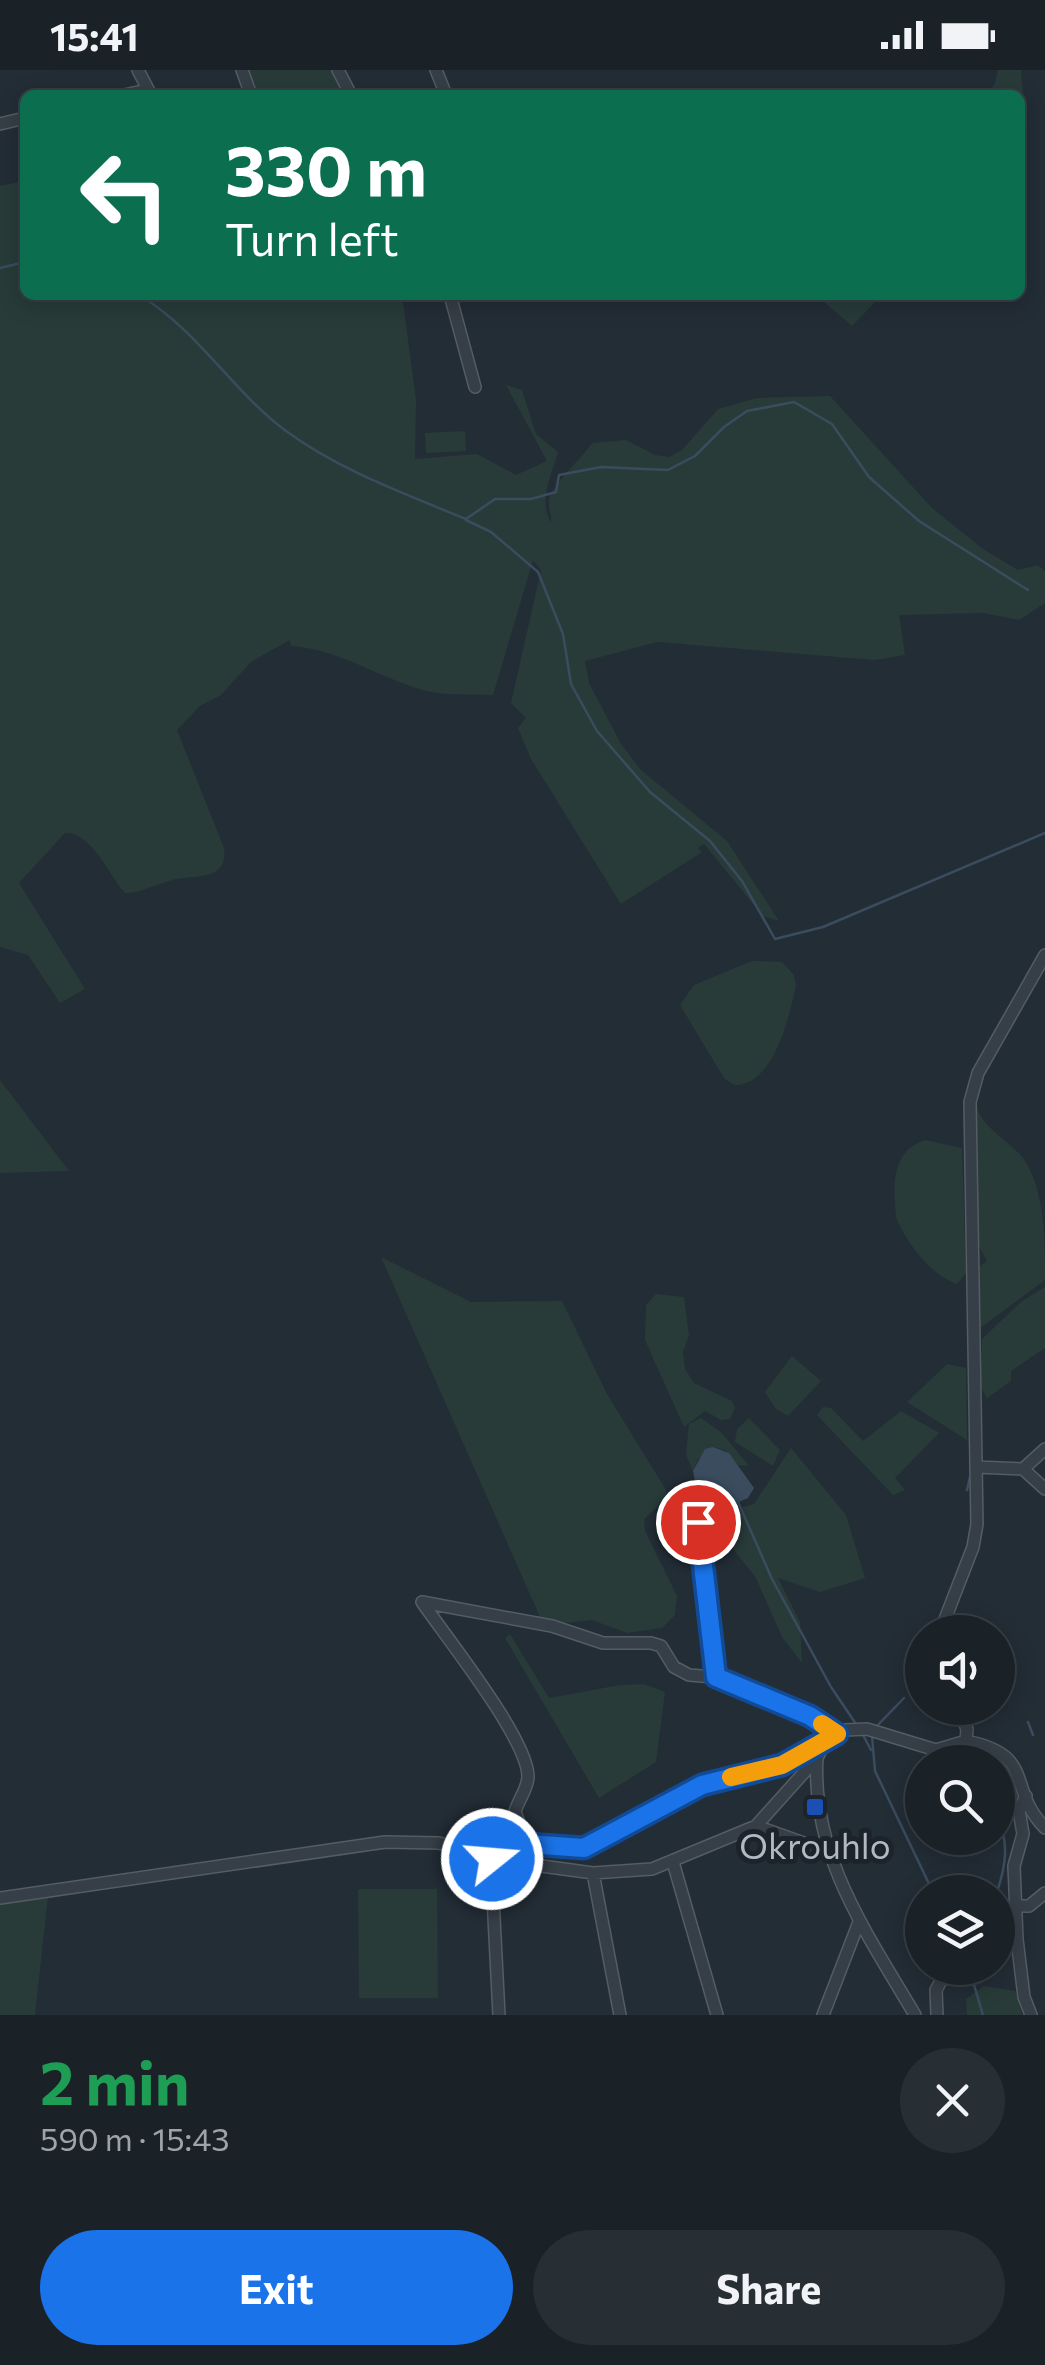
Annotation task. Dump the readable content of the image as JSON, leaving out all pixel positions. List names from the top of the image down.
{
  "places": {
    "transit": ["Okrouhlo"]
  },
  "page": {
    "status": "15:41",
    "turn": ["330 m", "Turn left"],
    "heading": ["2 min", "590 m · 15:43"],
    "buttons": ["Exit", "Share"]
  }
}
